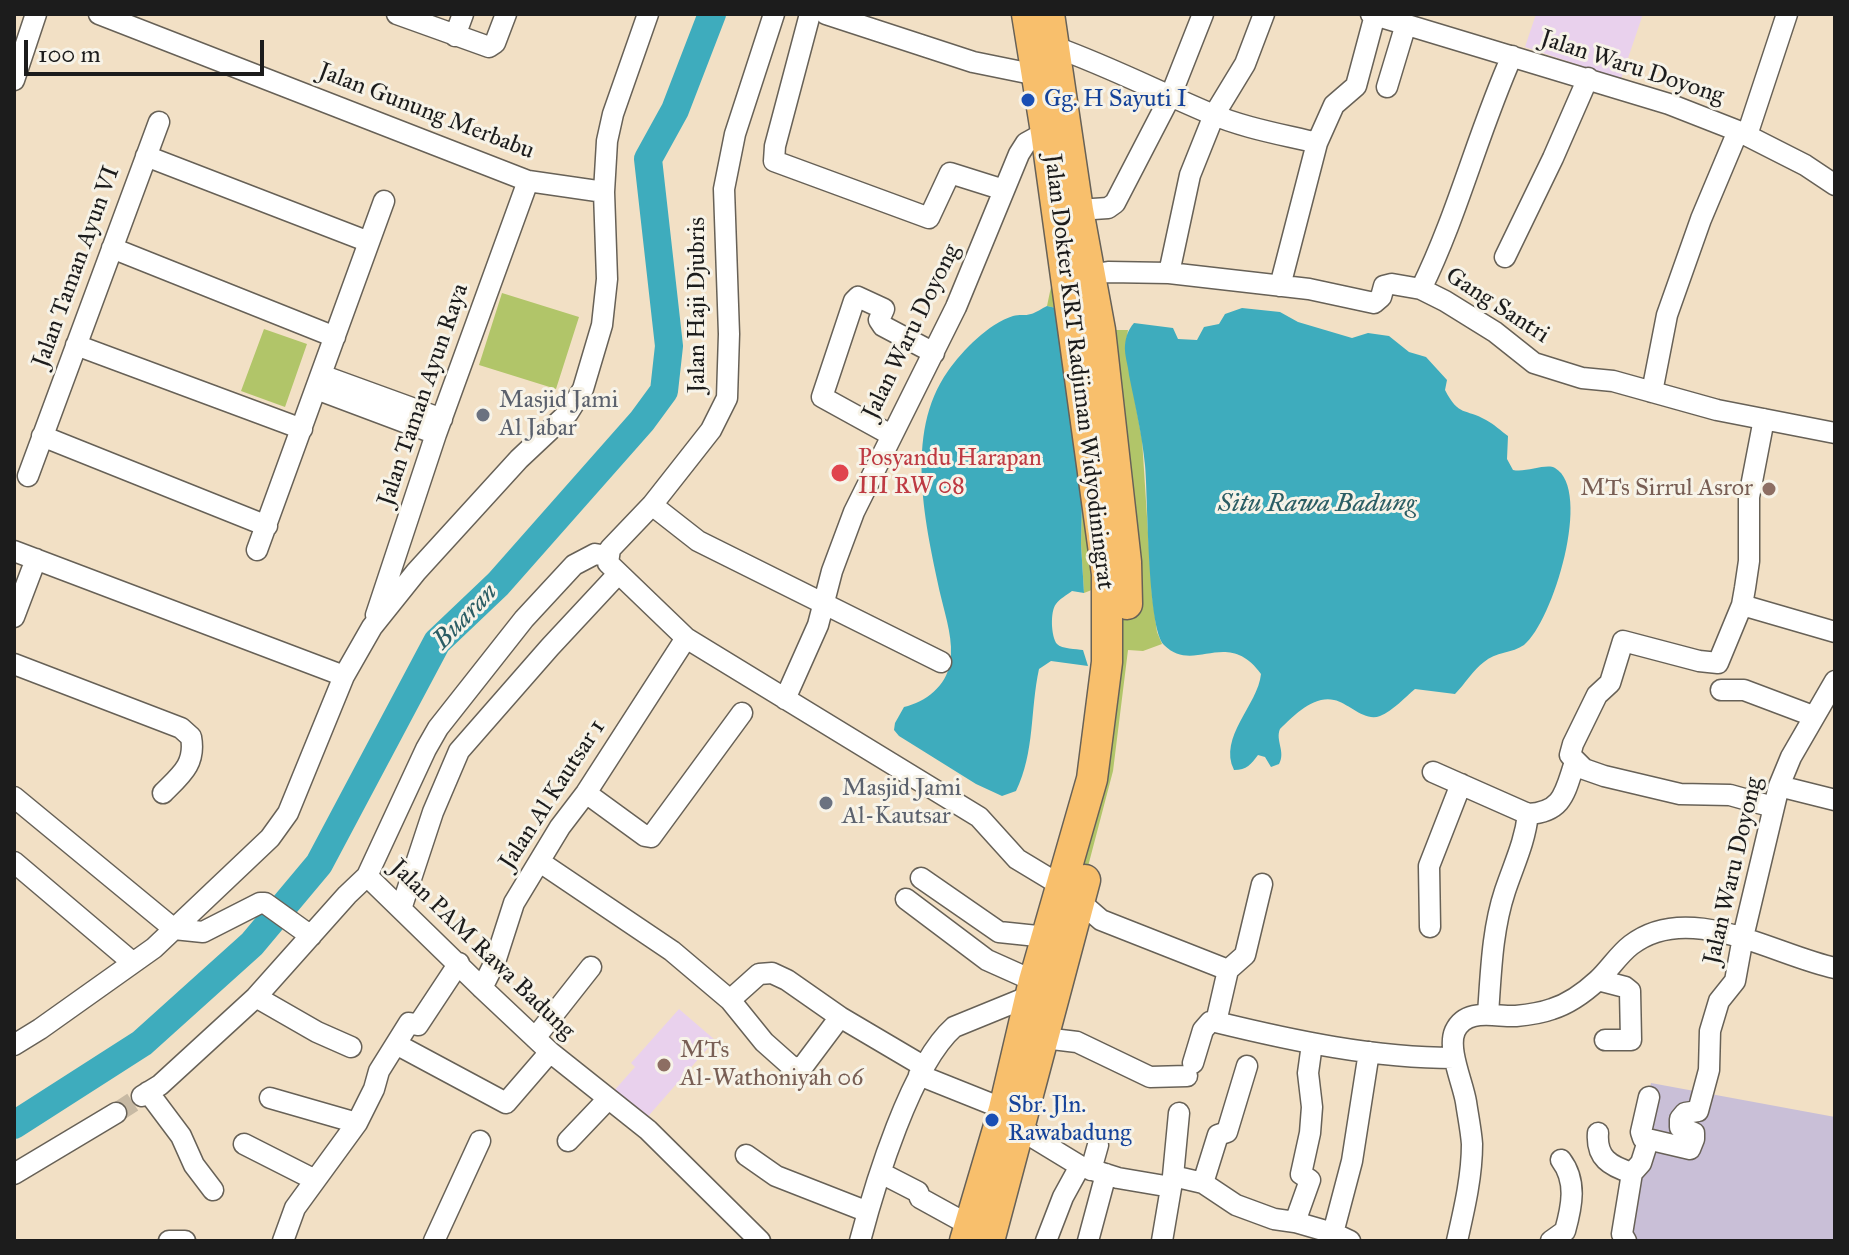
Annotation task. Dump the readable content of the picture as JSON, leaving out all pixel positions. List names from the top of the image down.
{
  "streets": {
    "main road": ["Jalan Dokter KRT Radjiman Widyodiningrat"],
    "street": [
      "Jalan Waru Doyong",
      "Jalan Gunung Merbabu",
      "Jalan Taman Ayun VI",
      "Jalan Haji Djubris",
      "Gang Santri",
      "Jalan Taman Ayun Raya",
      "Jalan Al Kautsar 1",
      "Jalan PAM Rawa Badung"
    ]
  },
  "crossings": [
    ["Jalan Waru Doyong", "Gang Santri"],
    ["Jalan Waru Doyong", "Jalan Dokter KRT Radjiman Widyodiningrat"],
    ["Jalan Gunung Merbabu", "Jalan Taman Ayun Raya"],
    ["Jalan Haji Djubris", "Jalan PAM Rawa Badung"],
    ["Jalan Al Kautsar 1", "Jalan PAM Rawa Badung"]
  ],
  "water": ["Situ Rawa Badung", "Buaran"],
  "places": [
    "Gg. H Sayuti I",
    "Masjid Jami Al Jabar",
    "Posyandu Harapan III RW 08",
    "MTs Sirrul Asror",
    "Masjid Jami Al-Kautsar",
    "MTs Al-Wathoniyah 06",
    "Sbr. Jln. Rawabadung"
  ],
  "scale_bar": "100 m"
}
